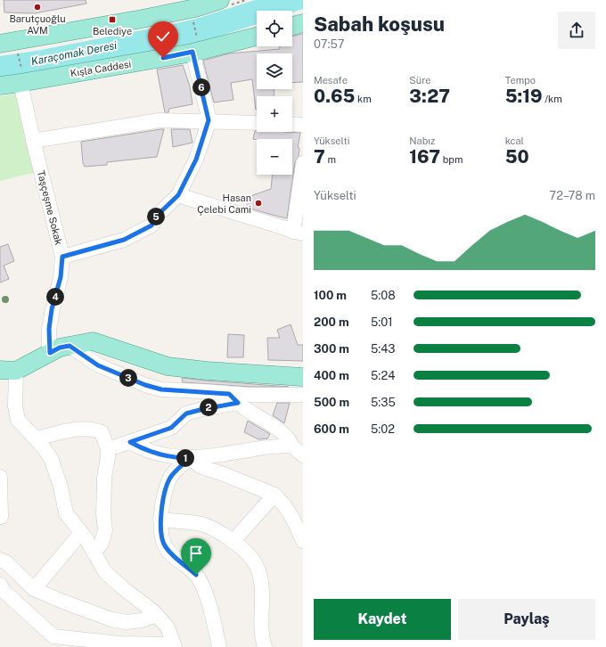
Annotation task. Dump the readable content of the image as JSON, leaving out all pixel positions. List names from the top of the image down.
{
  "streets": {
    "main road": ["Kışla Caddesi"],
    "street": ["Taşçeşme Sokak"]
  },
  "crossings": [
    ["Kışla Caddesi", "Taşçeşme Sokak"]
  ],
  "water": ["Karaçomak Deresi"],
  "places": {
    "other": ["Barutçuoğlu AVM", "Hasan Çelebi Cami"],
    "transit": ["Belediye"]
  },
  "page": {
    "heading": ["Sabah koşusu", "07:57"],
    "map_buttons": ["+", "−"],
    "stats": [
      ["Mesafe", "0.65 km"],
      ["Süre", "3:27"],
      ["Tempo", "5:19 /km"],
      ["Yükselti", "7 m"],
      ["Nabız", "167 bpm"],
      ["kcal", "50"]
    ],
    "pins": [
      "6",
      "5",
      "4",
      "3",
      "2",
      "1"
    ],
    "chart": ["Yükselti", "72–78 m"],
    "list": [
      {
        "name": "100 m",
        "note": "5:08"
      },
      {
        "name": "200 m",
        "note": "5:01"
      },
      {
        "name": "300 m",
        "note": "5:43"
      },
      {
        "name": "400 m",
        "note": "5:24"
      },
      {
        "name": "500 m",
        "note": "5:35"
      },
      {
        "name": "600 m",
        "note": "5:02"
      }
    ],
    "buttons": ["Kaydet", "Paylaş"]
  }
}
